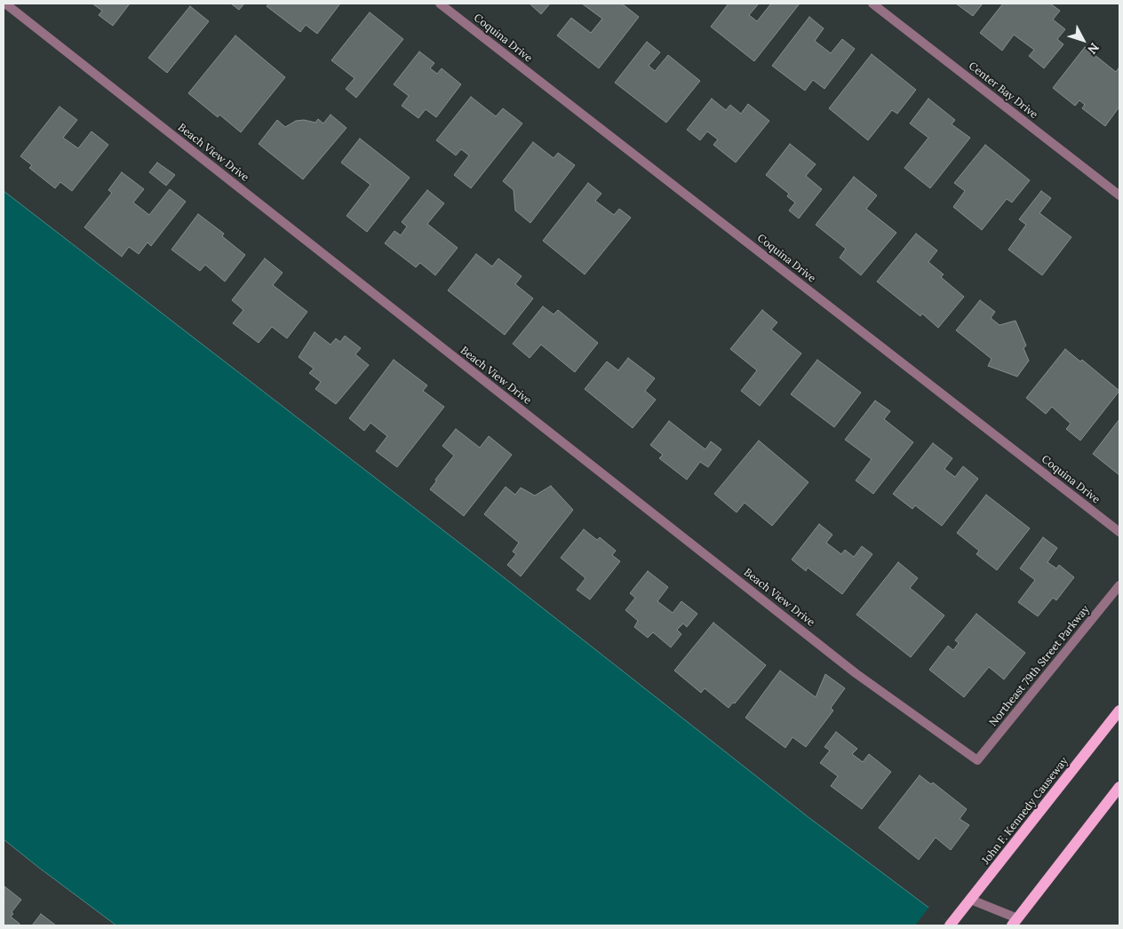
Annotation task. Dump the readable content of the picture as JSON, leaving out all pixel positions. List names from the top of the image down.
{
  "streets": {
    "main road": ["John F. Kennedy Causeway"],
    "street": [
      "Coquina Drive",
      "Center Bay Drive",
      "Beach View Drive",
      "Northeast 79th Street Parkway"
    ]
  },
  "crossings": [
    ["Beach View Drive", "Northeast 79th Street Parkway"]
  ],
  "north": "bottom right"
}
